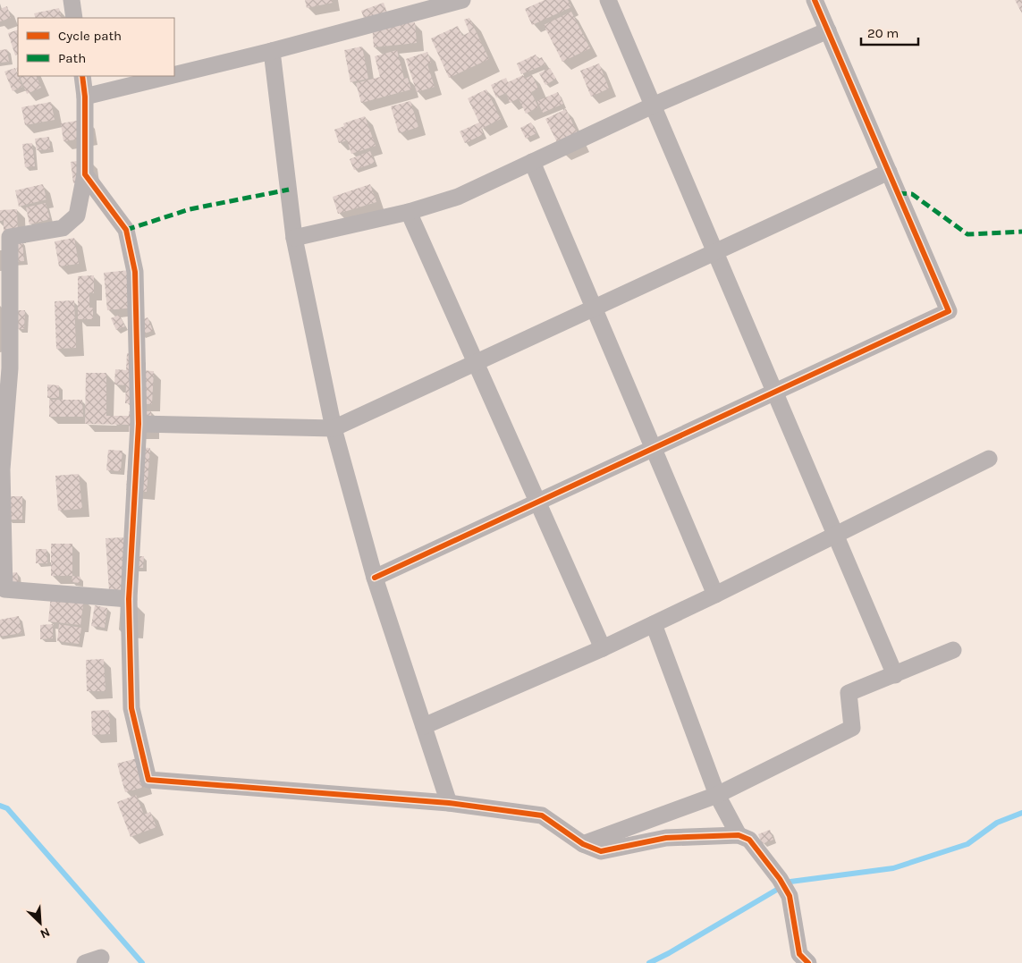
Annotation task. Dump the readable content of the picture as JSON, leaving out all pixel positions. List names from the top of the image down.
{
  "legend": ["Cycle path", "Path"],
  "scale_bar": "20 m",
  "north": "bottom right"
}
